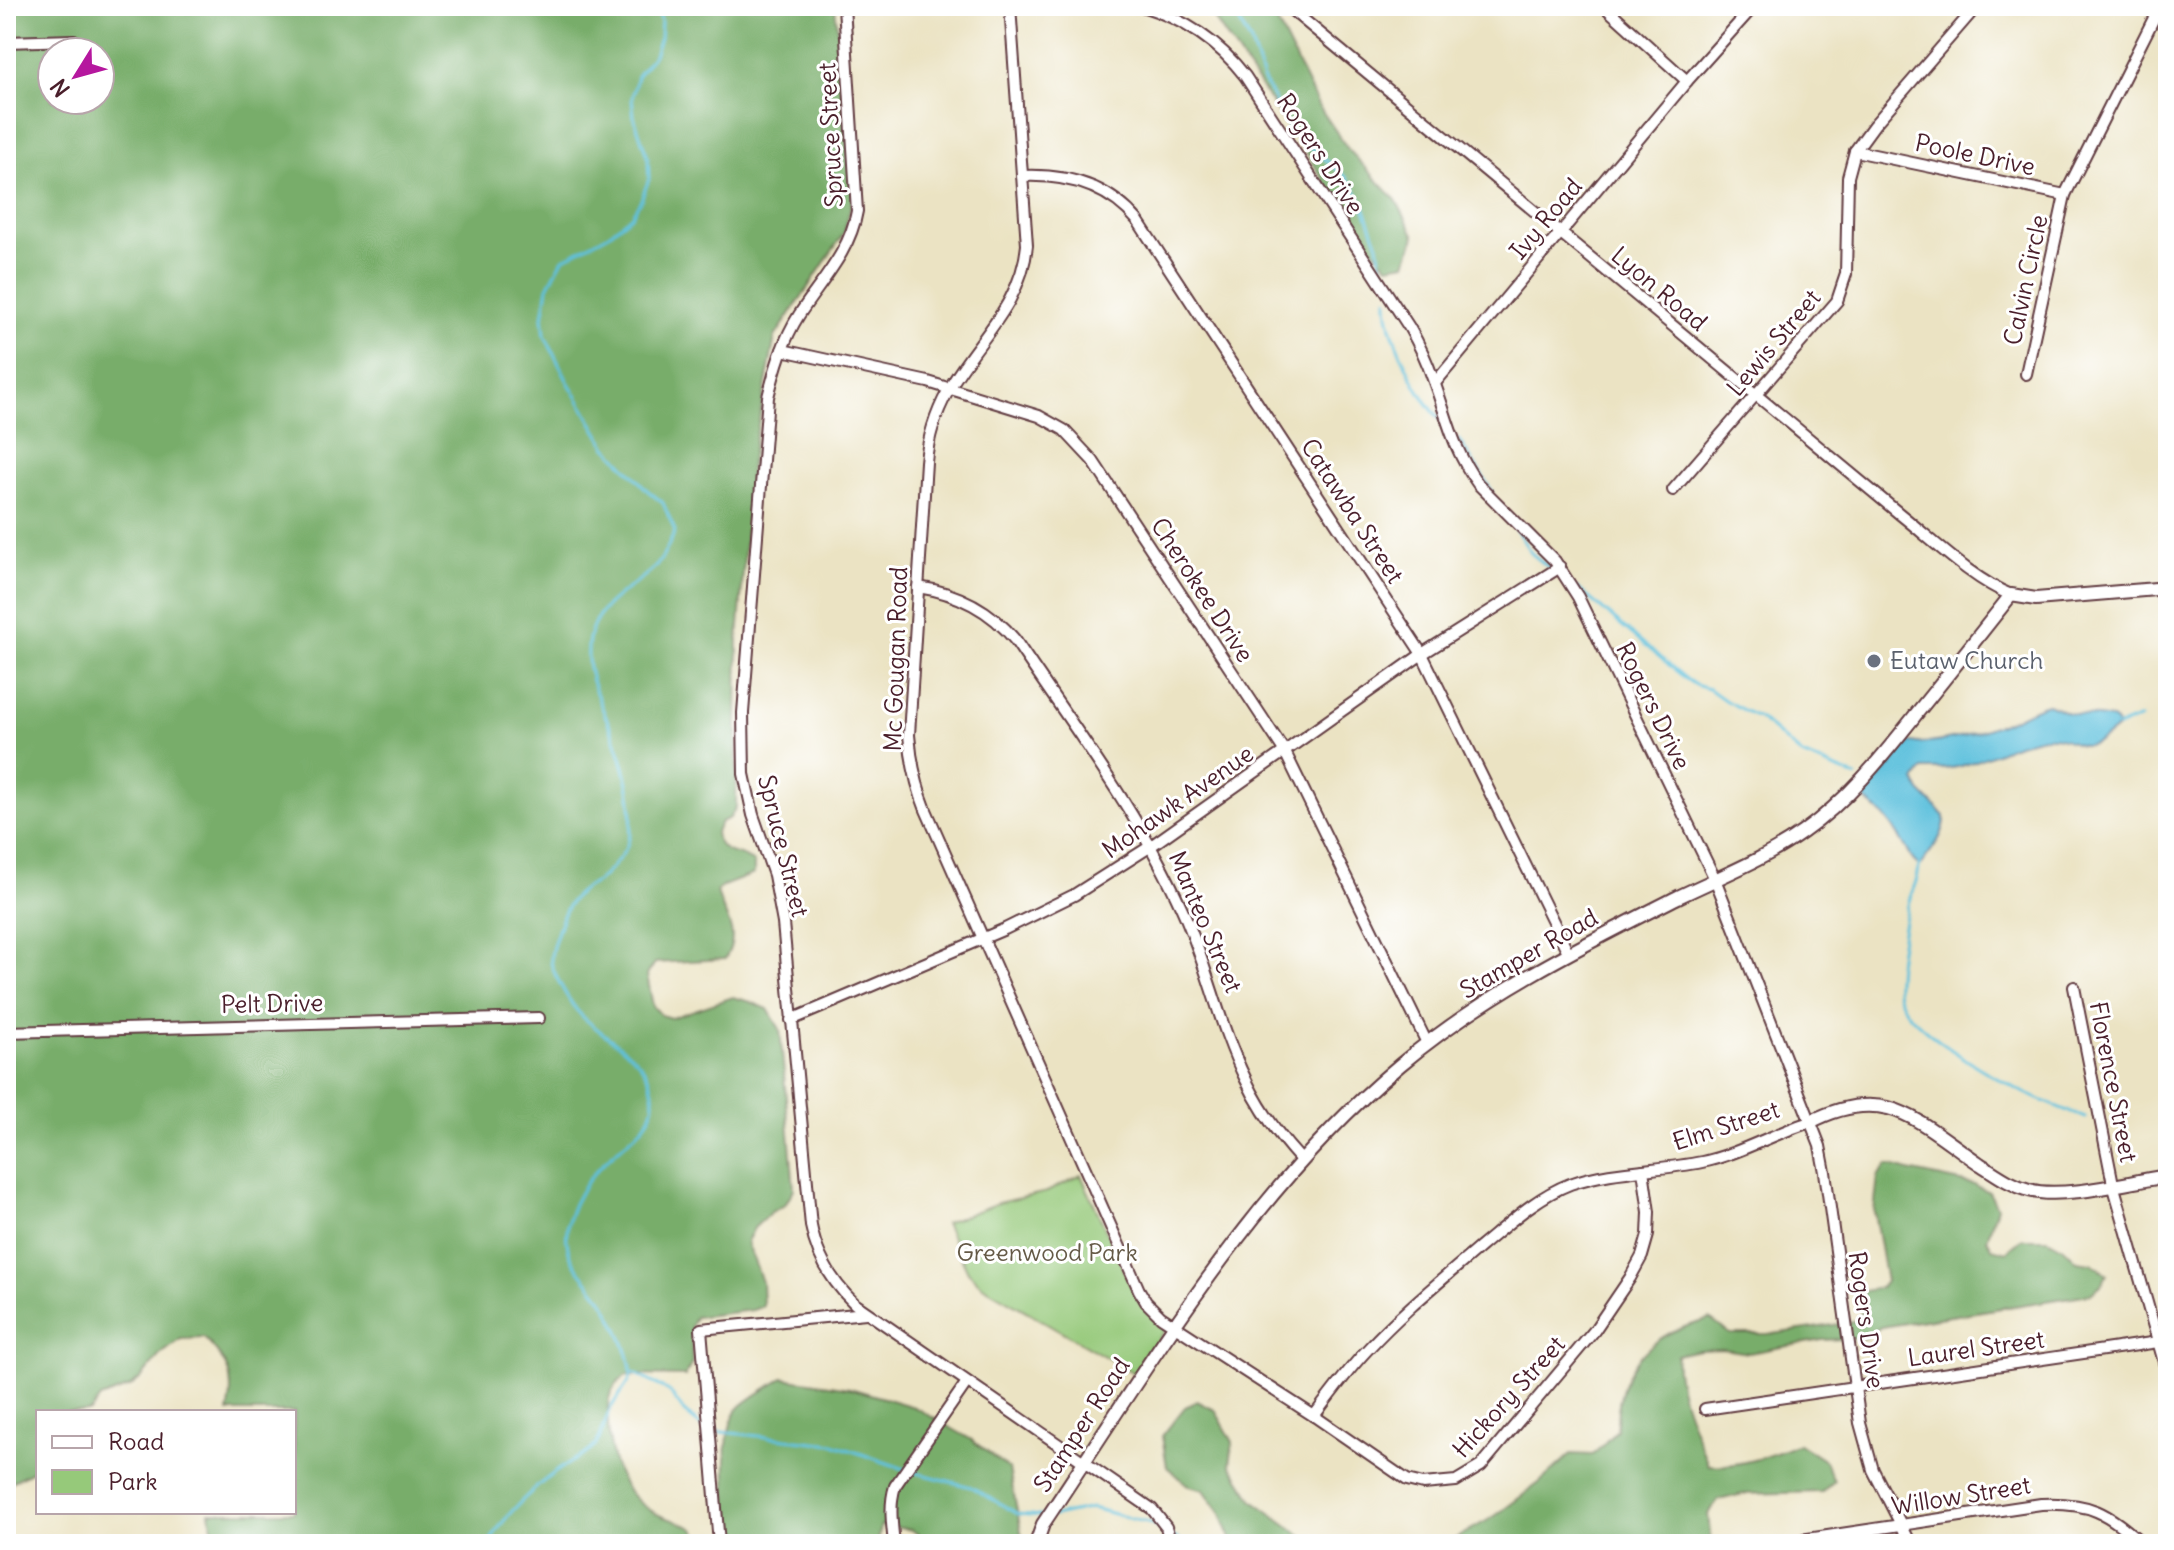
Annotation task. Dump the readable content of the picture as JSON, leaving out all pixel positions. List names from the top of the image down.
{
  "streets": {
    "street": [
      "Spruce Street",
      "Rogers Drive",
      "Poole Drive",
      "Ivy Road",
      "Calvin Circle",
      "Lyon Road",
      "Lewis Street",
      "Catawba Street",
      "Cherokee Drive",
      "Mc Gougan Road",
      "Mohawk Avenue",
      "Manteo Street",
      "Stamper Road",
      "Pelt Drive",
      "Florence Street",
      "Elm Street",
      "Laurel Street",
      "Hickory Street",
      "Willow Street"
    ]
  },
  "crossings": [
    ["Spruce Street", "Cherokee Drive"],
    ["Spruce Street", "Mohawk Avenue"],
    ["Spruce Street", "Stamper Road"],
    ["Rogers Drive", "Ivy Road"],
    ["Rogers Drive", "Mohawk Avenue"],
    ["Rogers Drive", "Stamper Road"],
    ["Rogers Drive", "Elm Street"],
    ["Rogers Drive", "Laurel Street"],
    ["Rogers Drive", "Willow Street"],
    ["Poole Drive", "Calvin Circle"],
    ["Poole Drive", "Lewis Street"],
    ["Ivy Road", "Lyon Road"],
    ["Lyon Road", "Lewis Street"],
    ["Lyon Road", "Stamper Road"],
    ["Catawba Street", "Mc Gougan Road"],
    ["Catawba Street", "Mohawk Avenue"],
    ["Catawba Street", "Stamper Road"],
    ["Cherokee Drive", "Mc Gougan Road"],
    ["Cherokee Drive", "Mohawk Avenue"],
    ["Cherokee Drive", "Stamper Road"],
    ["Mc Gougan Road", "Mohawk Avenue"],
    ["Mc Gougan Road", "Manteo Street"],
    ["Mc Gougan Road", "Stamper Road"],
    ["Mc Gougan Road", "Hickory Street"],
    ["Mohawk Avenue", "Manteo Street"],
    ["Manteo Street", "Stamper Road"],
    ["Stamper Road", "Hickory Street"],
    ["Florence Street", "Elm Street"],
    ["Florence Street", "Laurel Street"],
    ["Elm Street", "Hickory Street"]
  ],
  "parks": ["Greenwood Park"],
  "places": ["Eutaw Church"],
  "legend": ["Road", "Park"],
  "north": "bottom left"
}
